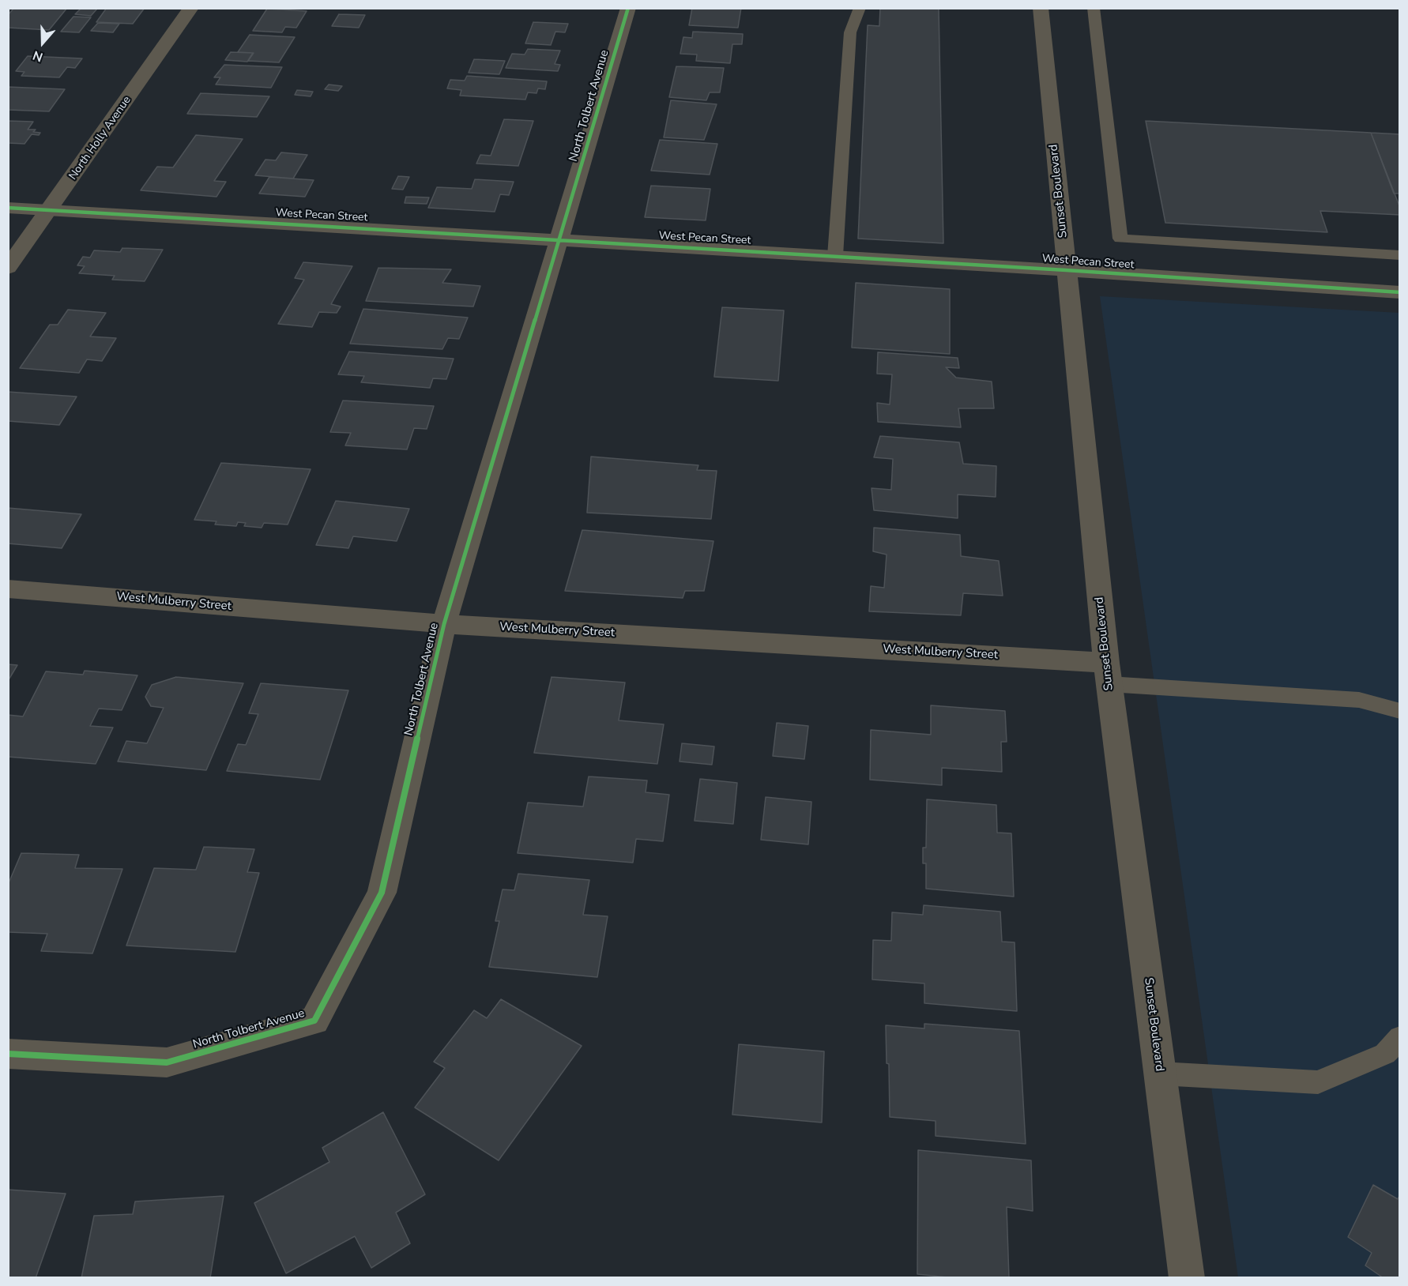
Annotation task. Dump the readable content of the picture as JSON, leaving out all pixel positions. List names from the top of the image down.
{
  "streets": {
    "street": [
      "North Tolbert Avenue",
      "North Holly Avenue",
      "Sunset Boulevard",
      "West Pecan Street",
      "West Mulberry Street"
    ]
  },
  "crossings": [
    ["North Tolbert Avenue", "West Pecan Street"],
    ["North Tolbert Avenue", "West Mulberry Street"],
    ["North Holly Avenue", "West Pecan Street"],
    ["Sunset Boulevard", "West Pecan Street"],
    ["Sunset Boulevard", "West Mulberry Street"]
  ],
  "north": "bottom"
}
